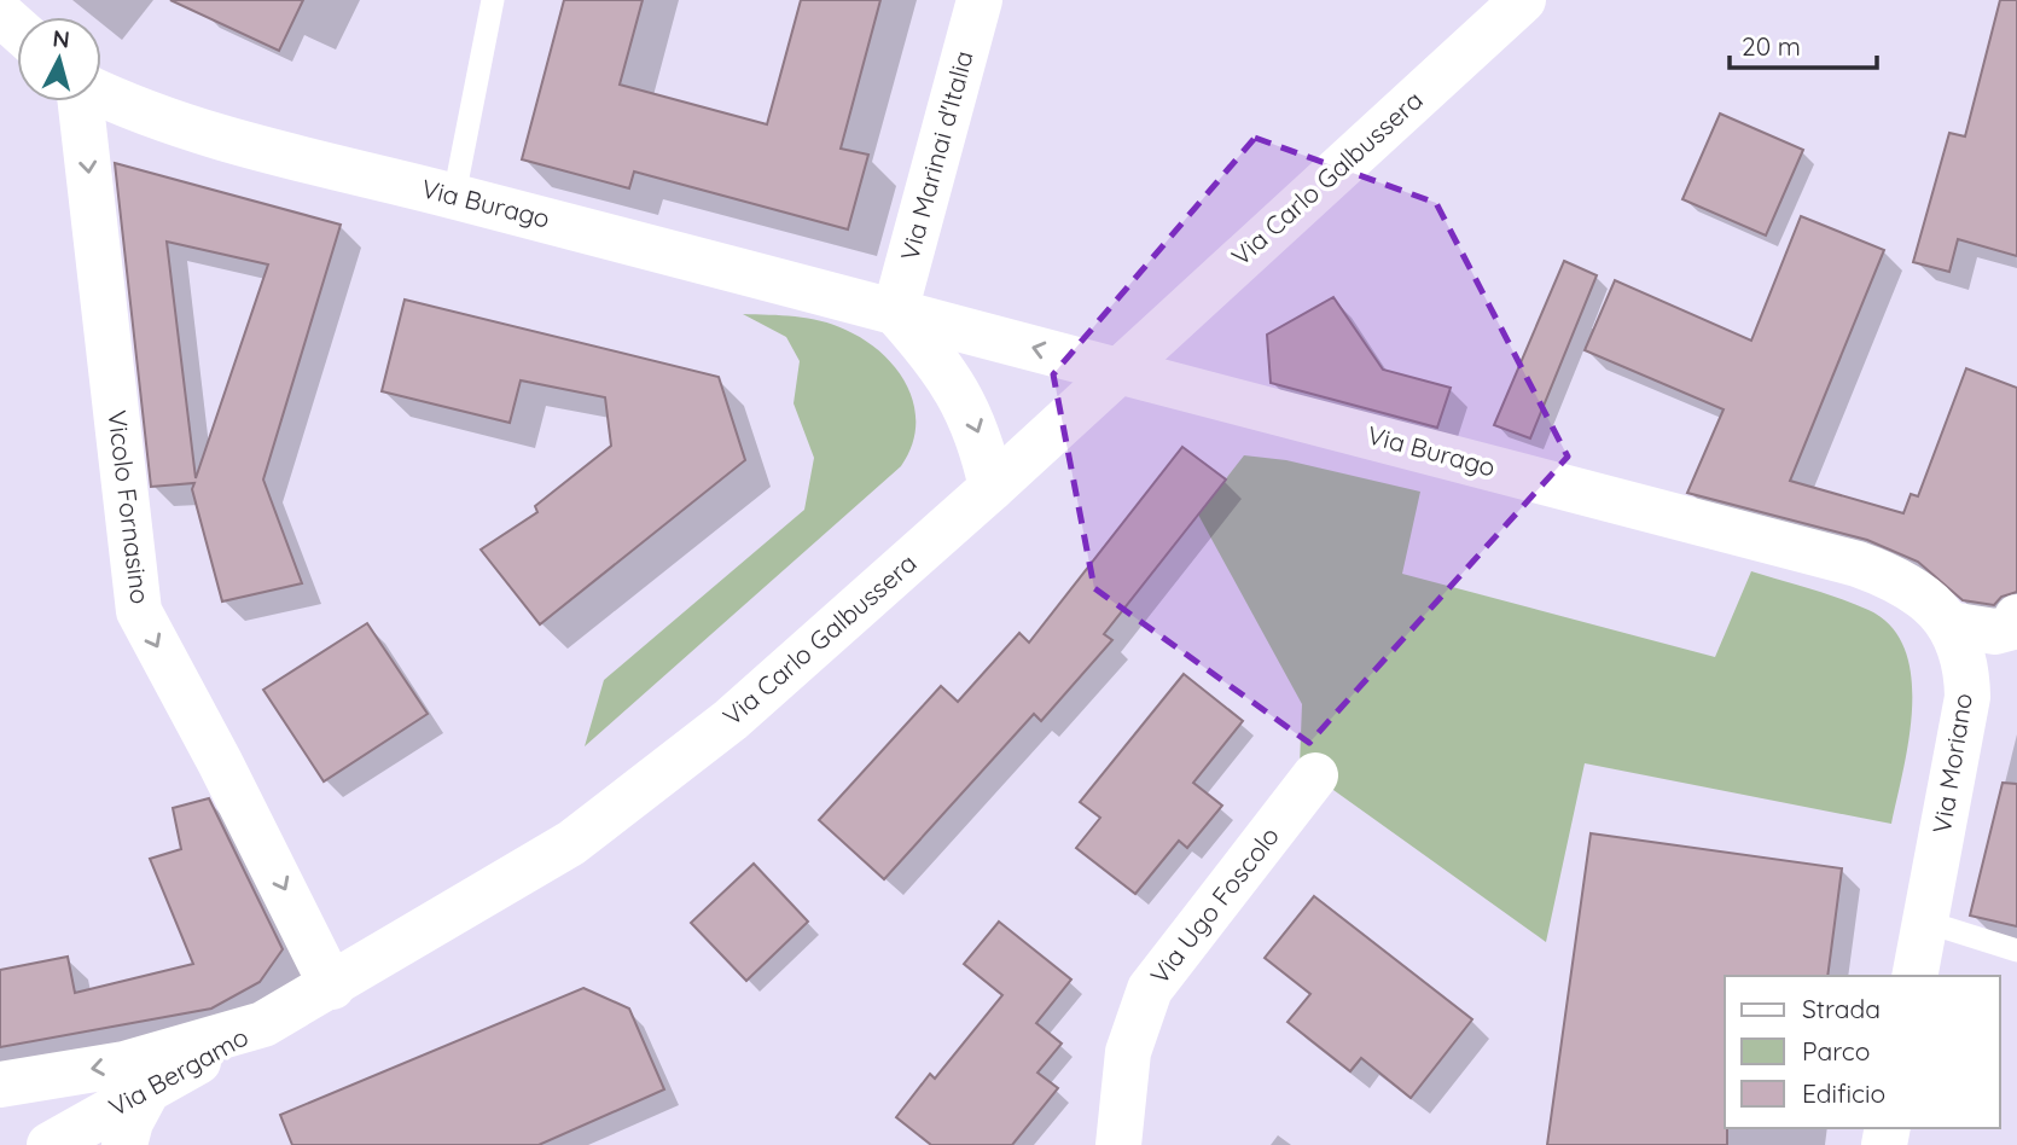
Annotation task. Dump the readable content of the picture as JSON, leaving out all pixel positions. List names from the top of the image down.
{
  "streets": {
    "street": [
      "Via Marinai d'Italia",
      "Via Carlo Galbussera",
      "Via Burago",
      "Vicolo Fornasino",
      "Via Moriano",
      "Via Ugo Foscolo",
      "Via Bergamo"
    ]
  },
  "crossings": [
    ["Via Marinai d'Italia", "Via Burago"],
    ["Via Carlo Galbussera", "Via Burago"],
    ["Via Carlo Galbussera", "Vicolo Fornasino"],
    ["Via Carlo Galbussera", "Via Bergamo"],
    ["Via Burago", "Via Moriano"]
  ],
  "one_way": ["Vicolo Fornasino"],
  "legend": ["Strada", "Parco", "Edificio"],
  "scale_bar": "20 m",
  "north": "top"
}
